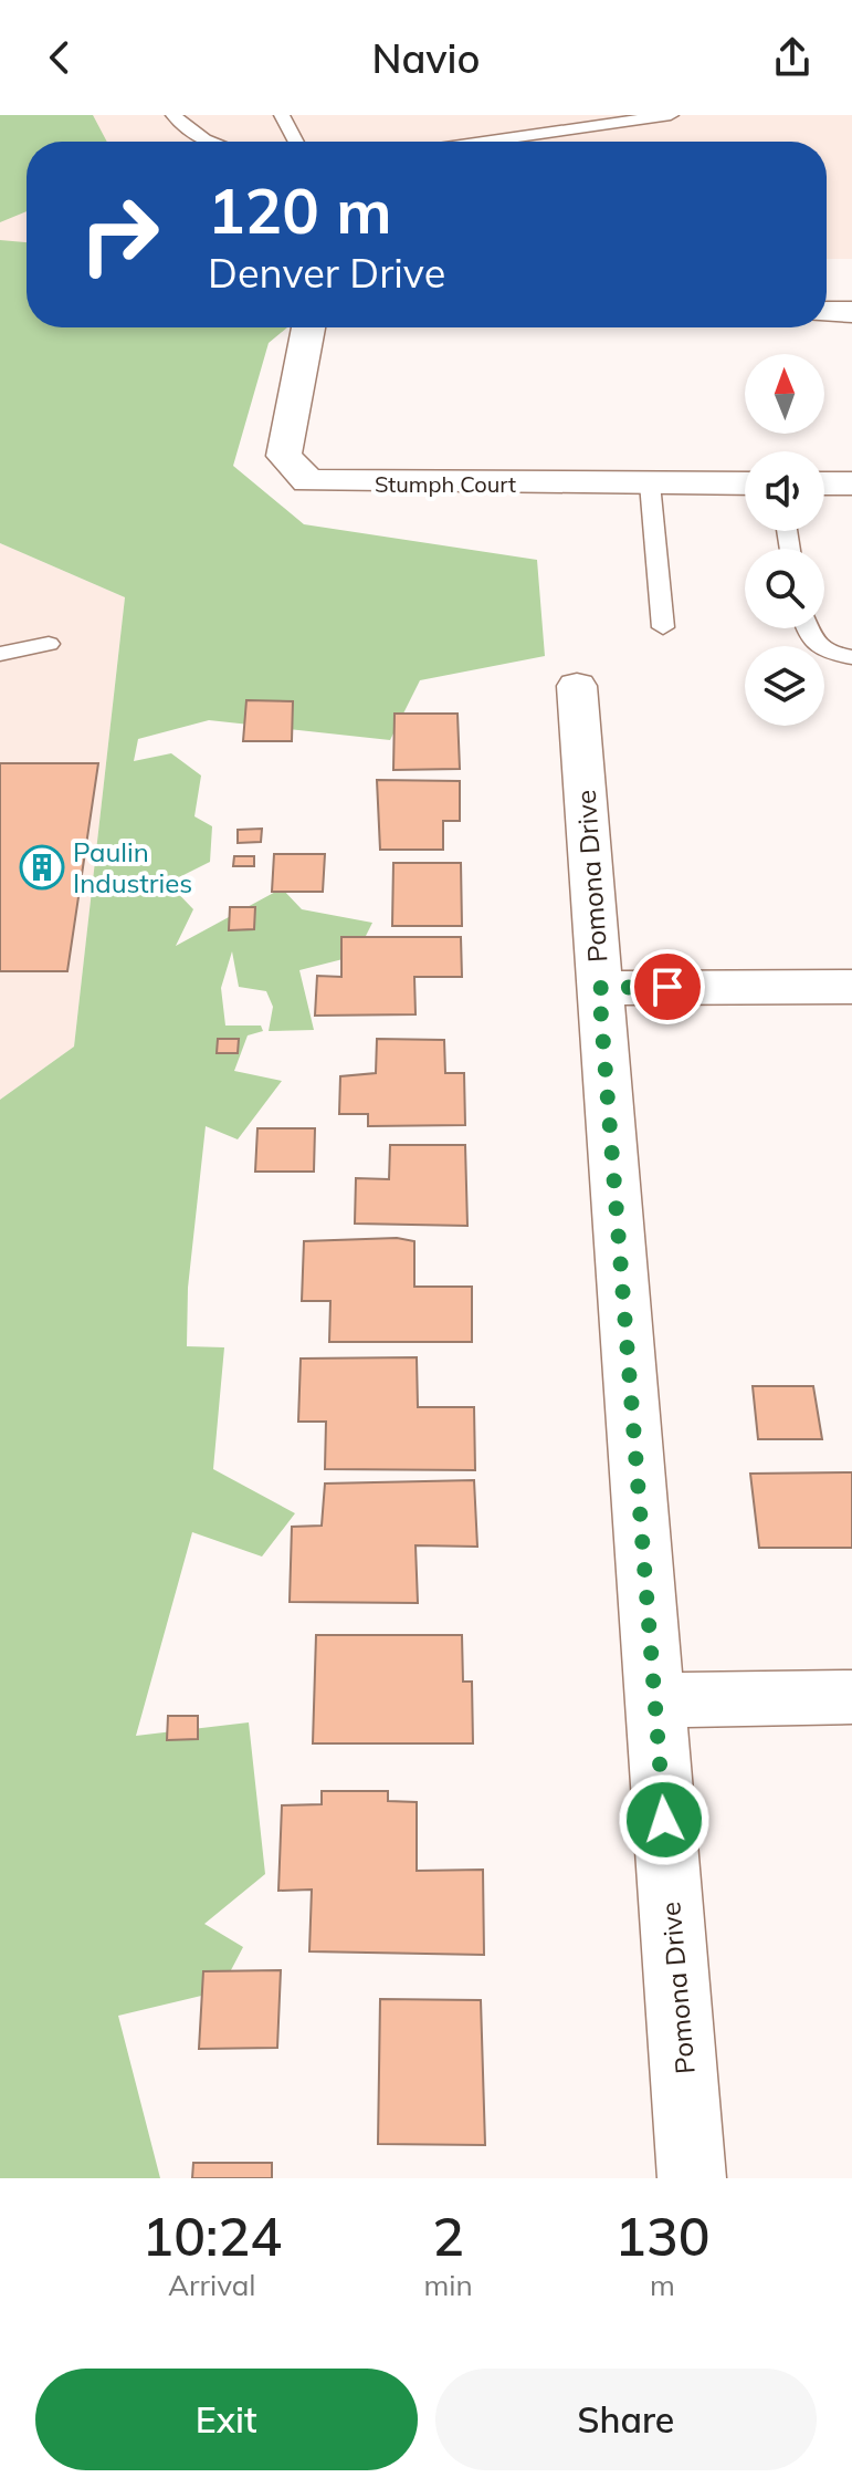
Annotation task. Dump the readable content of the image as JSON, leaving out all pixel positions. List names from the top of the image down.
{
  "streets": {
    "street": ["Stumph Court", "Pomona Drive"]
  },
  "places": {
    "building": ["Paulin Industries"]
  },
  "north": "top",
  "page": {
    "header": "Navio",
    "turn": ["120 m", "Denver Drive"],
    "eta": [
      "10:24",
      "Arrival",
      "2",
      "min",
      "130",
      "m"
    ],
    "buttons": ["Exit", "Share"]
  }
}
